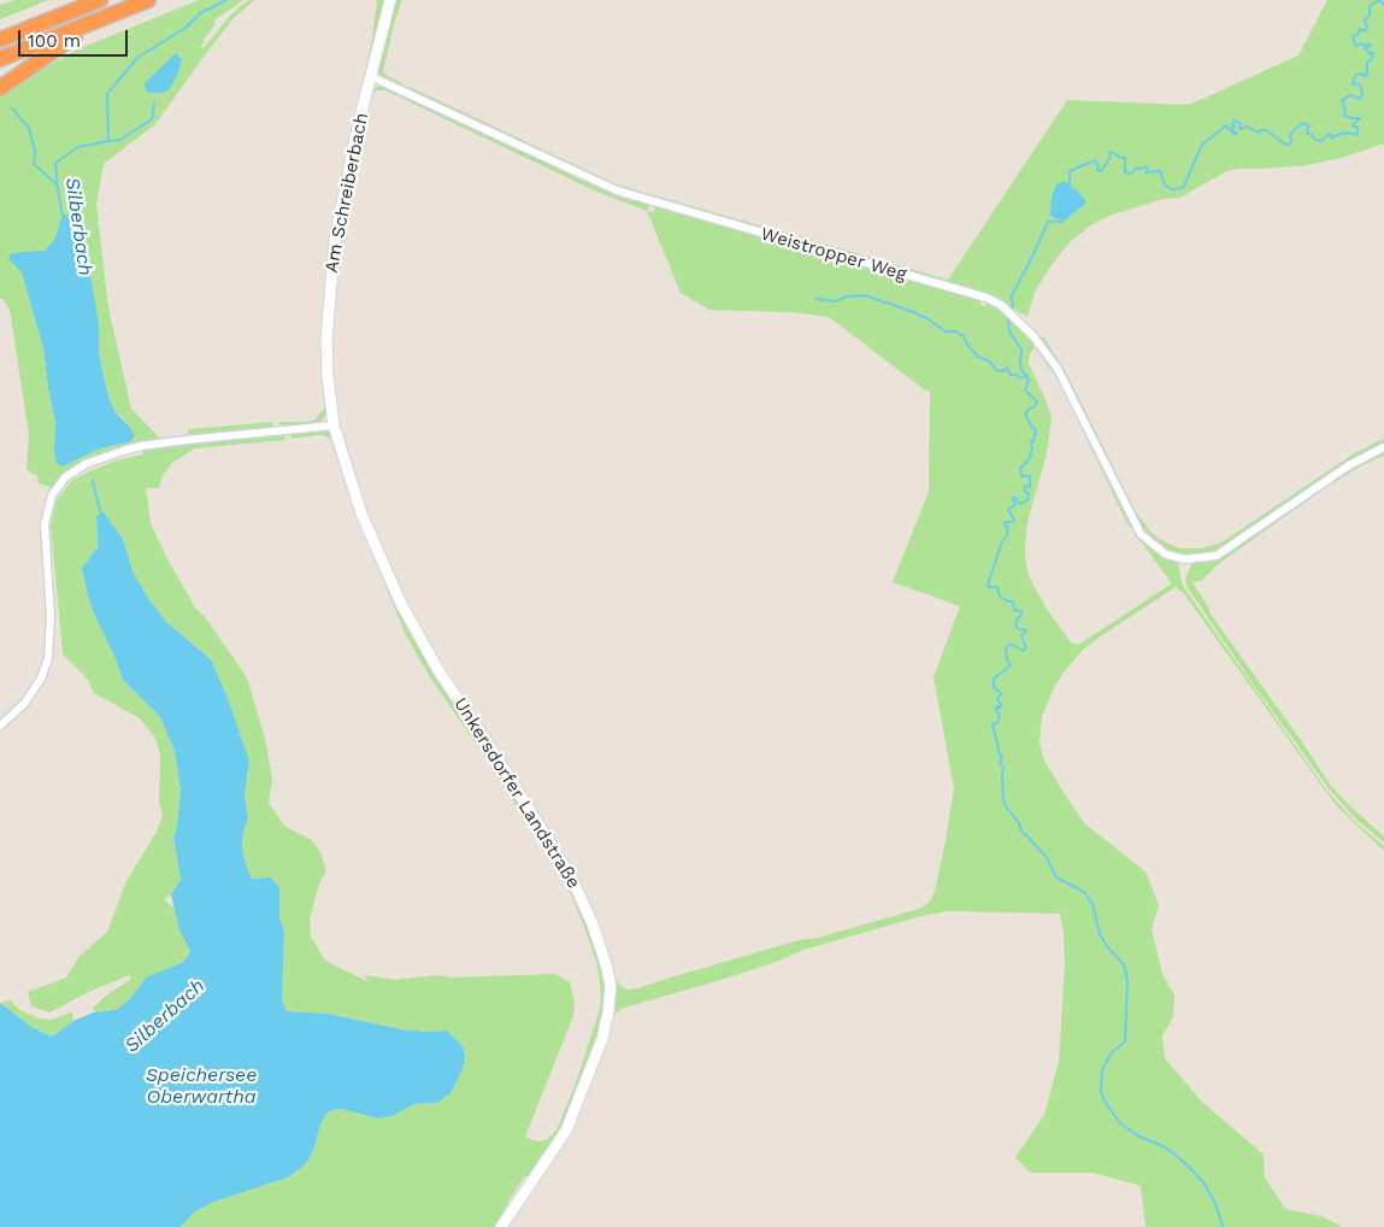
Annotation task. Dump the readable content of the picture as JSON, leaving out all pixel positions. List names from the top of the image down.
{
  "streets": {
    "street": ["Am Schreiberbach", "Weistropper Weg", "Unkersdorfer Landstraße"]
  },
  "crossings": [
    ["Am Schreiberbach", "Weistropper Weg"],
    ["Am Schreiberbach", "Unkersdorfer Landstraße"]
  ],
  "water": ["Silberbach", "Speichersee Oberwartha"],
  "scale_bar": "100 m"
}
